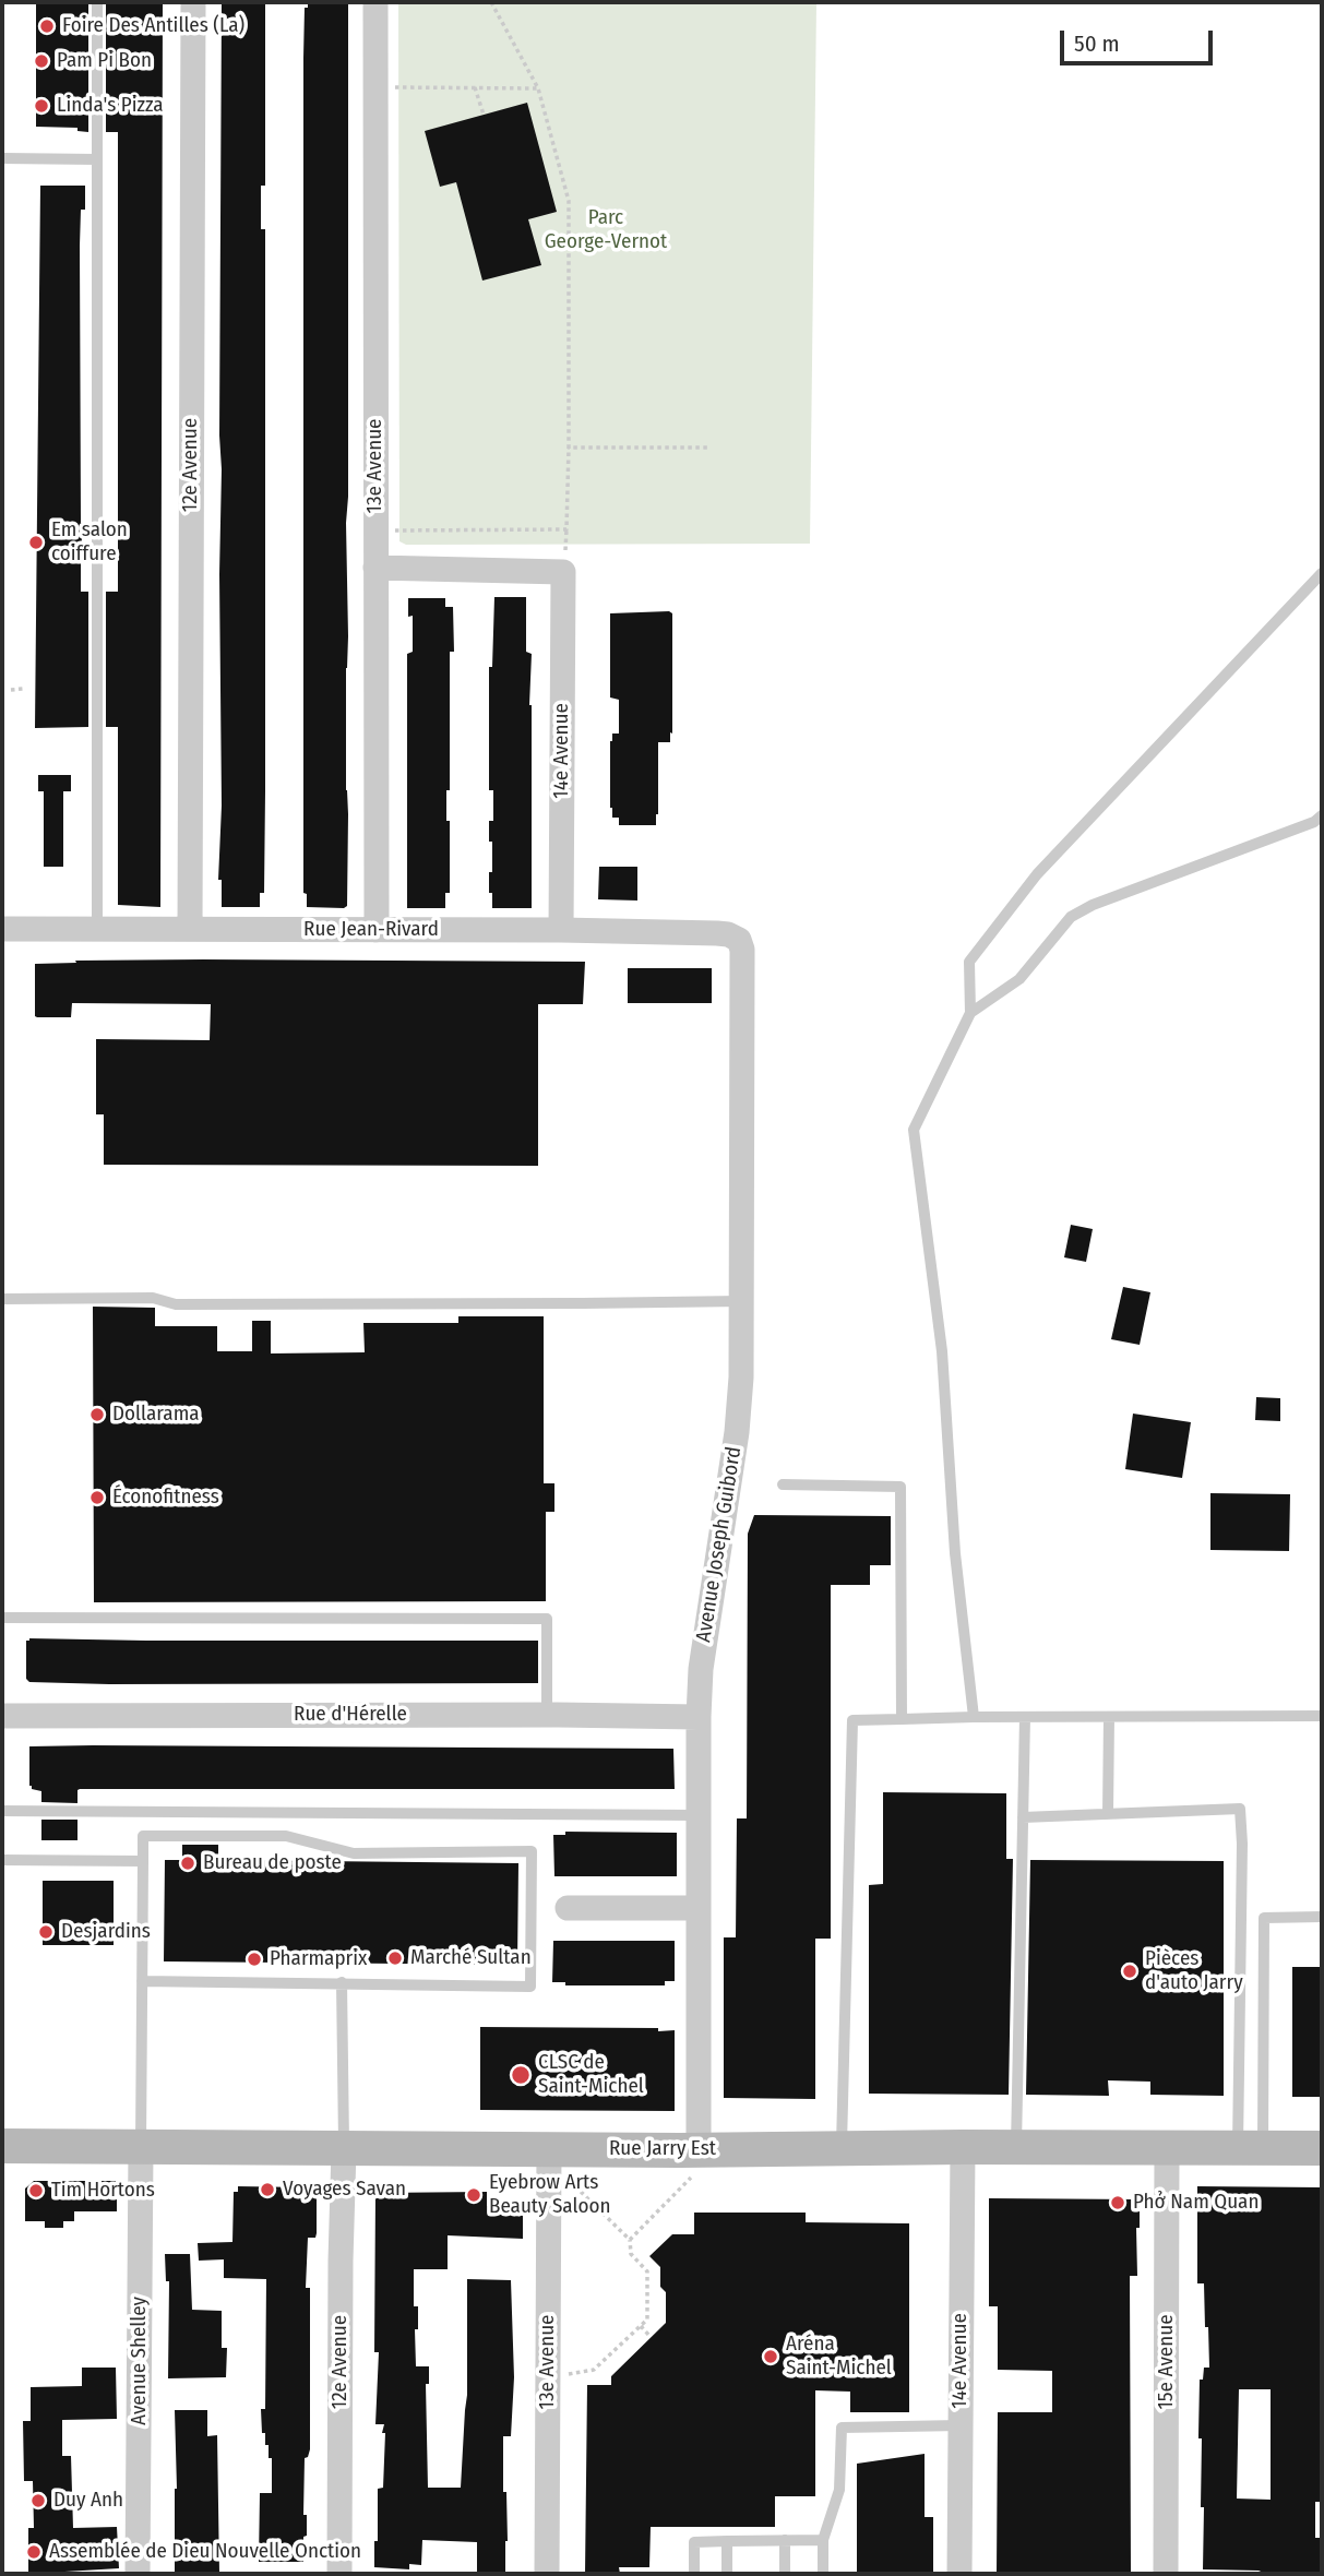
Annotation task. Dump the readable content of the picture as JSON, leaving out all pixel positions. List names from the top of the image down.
{
  "streets": {
    "street": [
      "12e Avenue",
      "13e Avenue",
      "14e Avenue",
      "Rue Jean-Rivard",
      "Avenue Joseph Guibord",
      "Rue d'Hérelle",
      "Rue Jarry Est",
      "Avenue Shelley",
      "15e Avenue"
    ]
  },
  "crossings": [
    ["12e Avenue", "Rue Jean-Rivard"],
    ["12e Avenue", "Rue Jarry Est"],
    ["13e Avenue", "14e Avenue"],
    ["13e Avenue", "Rue Jean-Rivard"],
    ["13e Avenue", "Rue Jarry Est"],
    ["14e Avenue", "Rue Jean-Rivard"],
    ["14e Avenue", "Rue Jarry Est"],
    ["Rue Jean-Rivard", "Avenue Joseph Guibord"],
    ["Avenue Joseph Guibord", "Rue d'Hérelle"],
    ["Avenue Joseph Guibord", "Rue Jarry Est"],
    ["Rue Jarry Est", "Avenue Shelley"],
    ["Rue Jarry Est", "15e Avenue"]
  ],
  "parks": ["Parc George-Vernot"],
  "places": [
    "Foire Des Antilles (La)",
    "Pam Pi Bon",
    "Linda's Pizza",
    "Em salon coiffure",
    "Dollarama",
    "Éconofitness",
    "Bureau de poste",
    "Desjardins",
    "Marché Sultan",
    "Pharmaprix",
    "Pièces d'auto Jarry",
    "CLSC de Saint-Michel",
    "Voyages Savan",
    "Tim Hortons",
    "Eyebrow Arts Beauty Saloon",
    "Phở Nam Quan",
    "Aréna Saint-Michel",
    "Duy Anh",
    "Assemblée de Dieu Nouvelle Onction"
  ],
  "scale_bar": "50 m"
}
